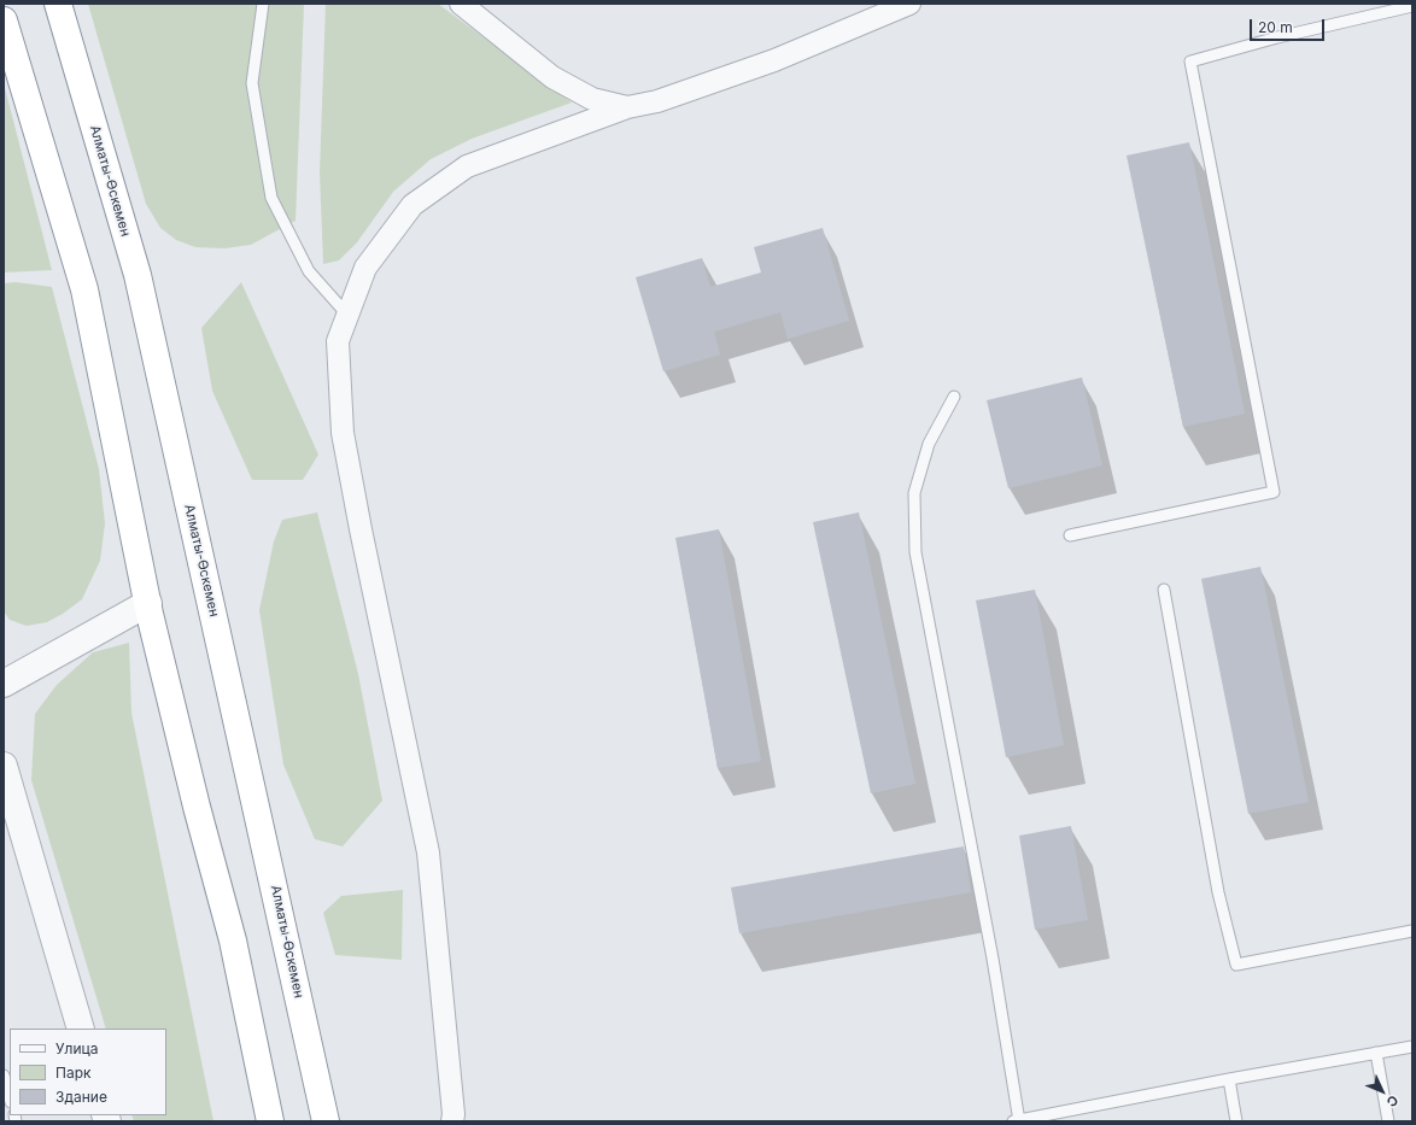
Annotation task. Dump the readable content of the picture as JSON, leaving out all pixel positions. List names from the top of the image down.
{
  "streets": {
    "highway": ["Алматы-Өскемен"]
  },
  "legend": ["Улица", "Парк", "Здание"],
  "scale_bar": "20 m",
  "north": "bottom right"
}
